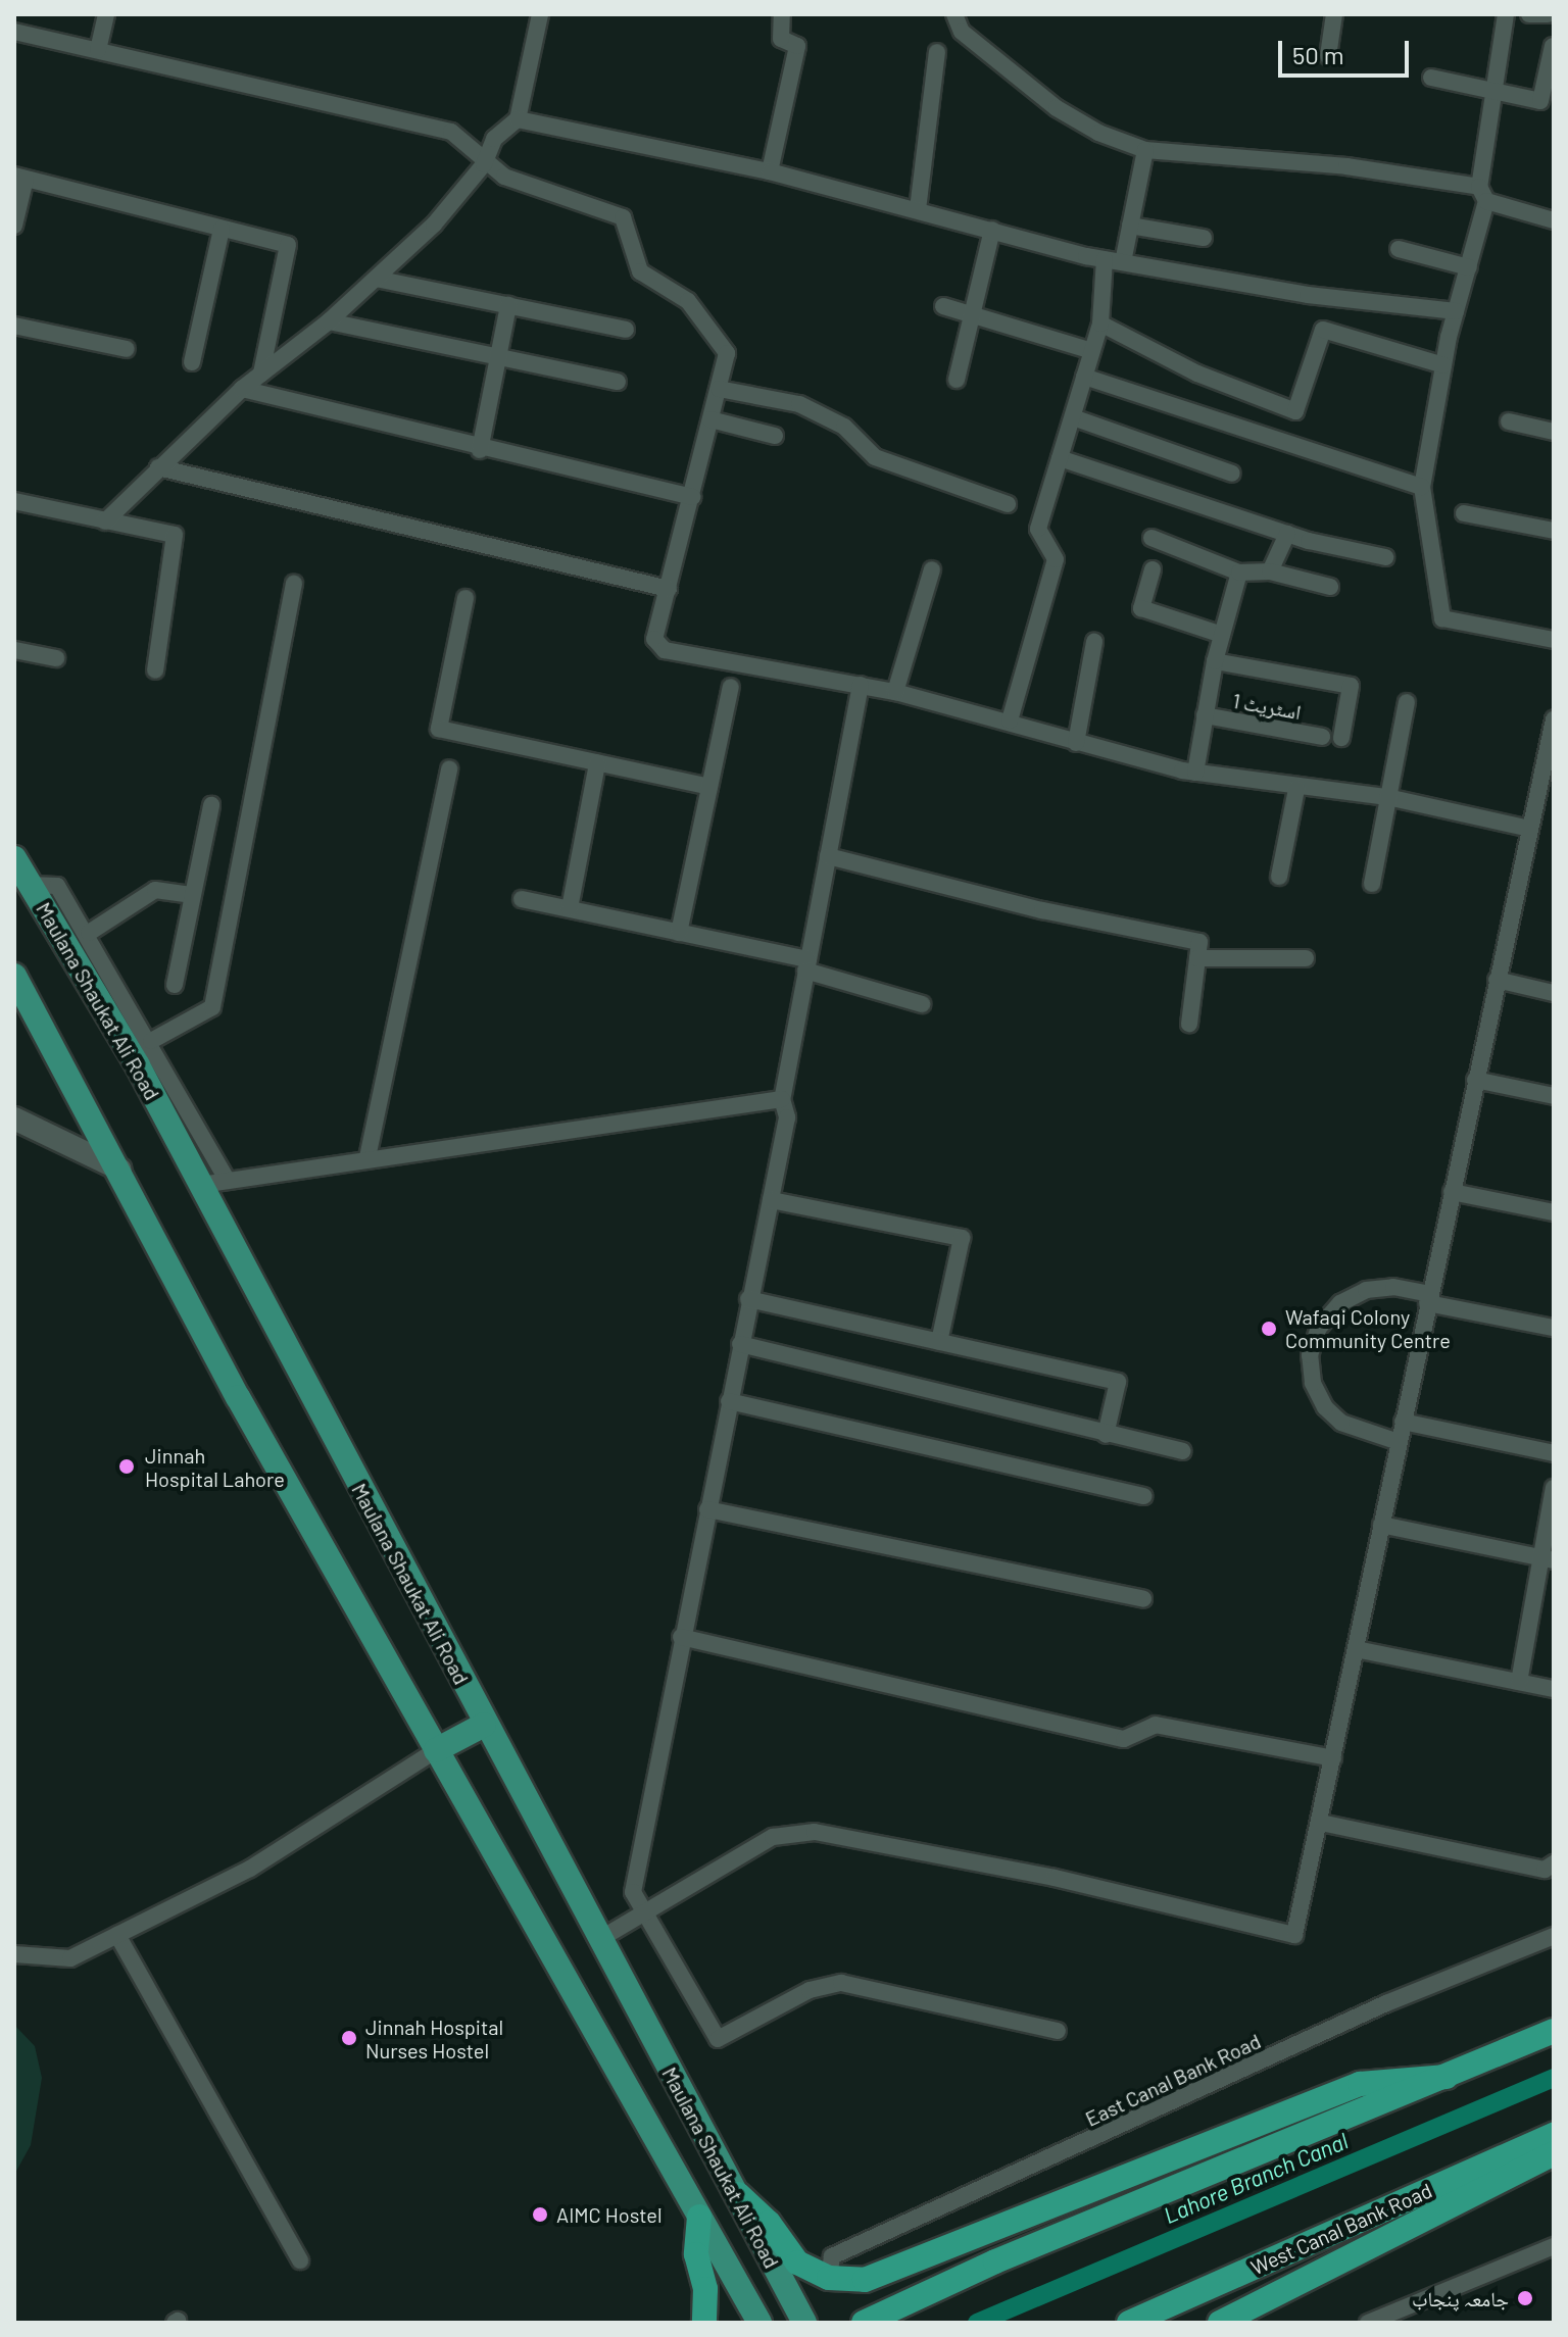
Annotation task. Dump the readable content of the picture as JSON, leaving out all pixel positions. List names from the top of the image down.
{
  "streets": {
    "highway": ["West Canal Bank Road"],
    "main road": ["Maulana Shaukat Ali Road"],
    "street": ["اسٹریٹ 1", "East Canal Bank Road"]
  },
  "water": ["Lahore Branch Canal"],
  "places": [
    "Wafaqi Colony Community Centre",
    "Jinnah Hospital Lahore",
    "Jinnah Hospital Nurses Hostel",
    "AIMC Hostel",
    "جامعہ پنجاب"
  ],
  "scale_bar": "50 m"
}
